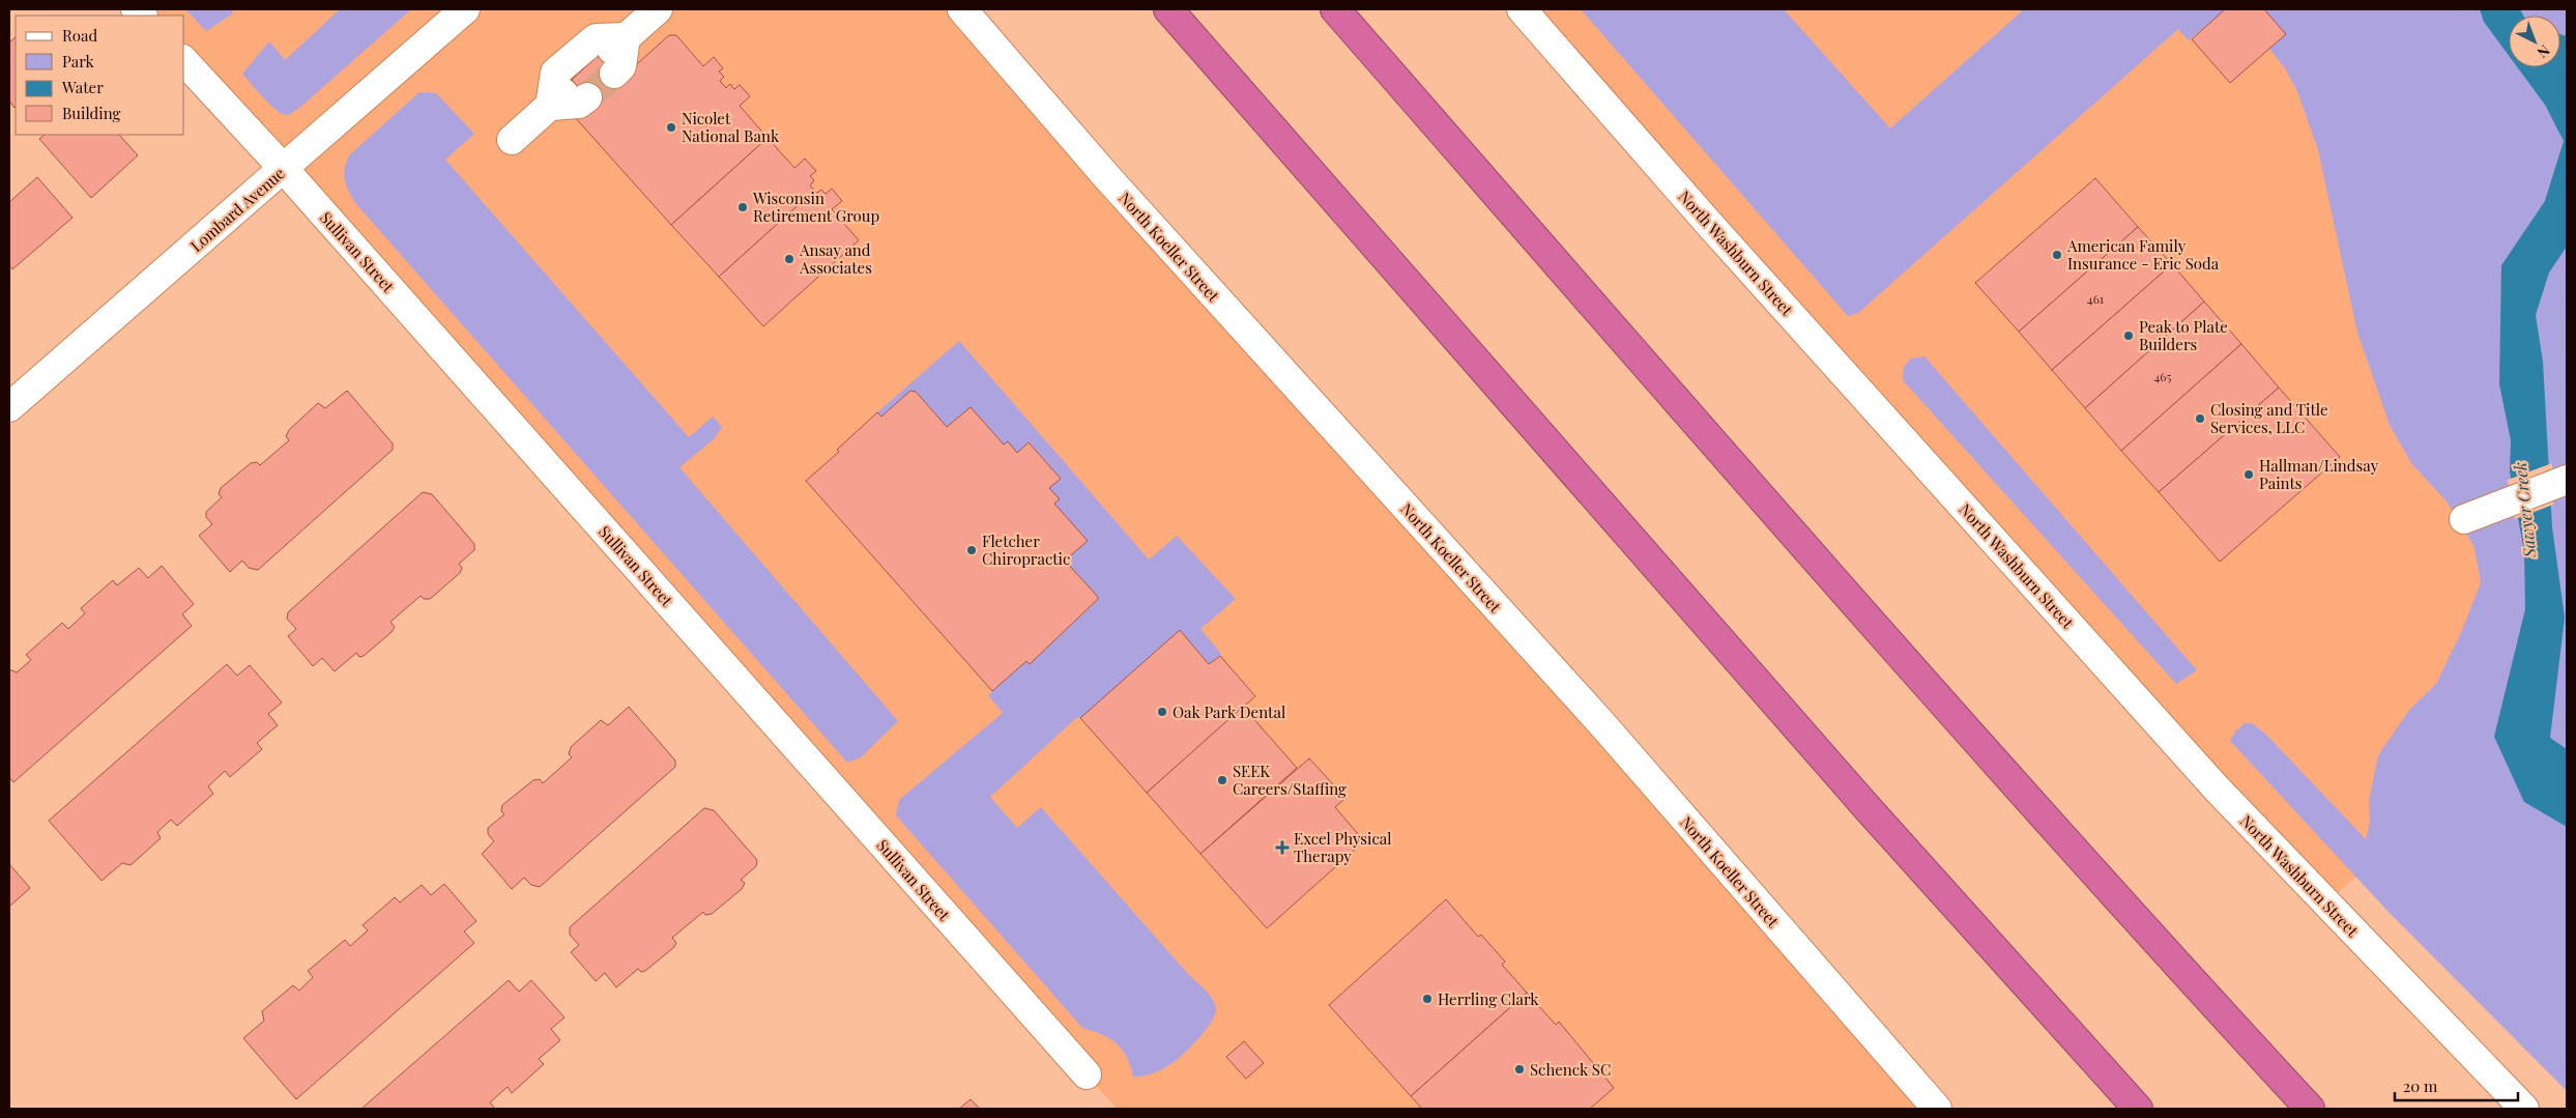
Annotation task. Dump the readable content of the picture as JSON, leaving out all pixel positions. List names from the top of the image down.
{
  "streets": {
    "street": [
      "Lombard Avenue",
      "North Koeller Street",
      "Sullivan Street",
      "North Washburn Street"
    ]
  },
  "crossings": [
    ["Lombard Avenue", "Sullivan Street"]
  ],
  "water": ["Sawyer Creek"],
  "places": {
    "other": [
      "Nicolet National Bank",
      "Wisconsin Retirement Group",
      "American Family Insurance - Eric Soda",
      "Ansay and Associates",
      "Peak to Plate Builders",
      "Closing and Title Services, LLC",
      "Hallman/Lindsay Paints",
      "Fletcher Chiropractic",
      "Oak Park Dental",
      "SEEK Careers/Staffing",
      "Herrling Clark",
      "Schenck SC"
    ],
    "health": ["Excel Physical Therapy"]
  },
  "house_numbers": ["461", "465"],
  "legend": [
    "Road",
    "Park",
    "Water",
    "Building"
  ],
  "scale_bar": "20 m",
  "north": "bottom right"
}
